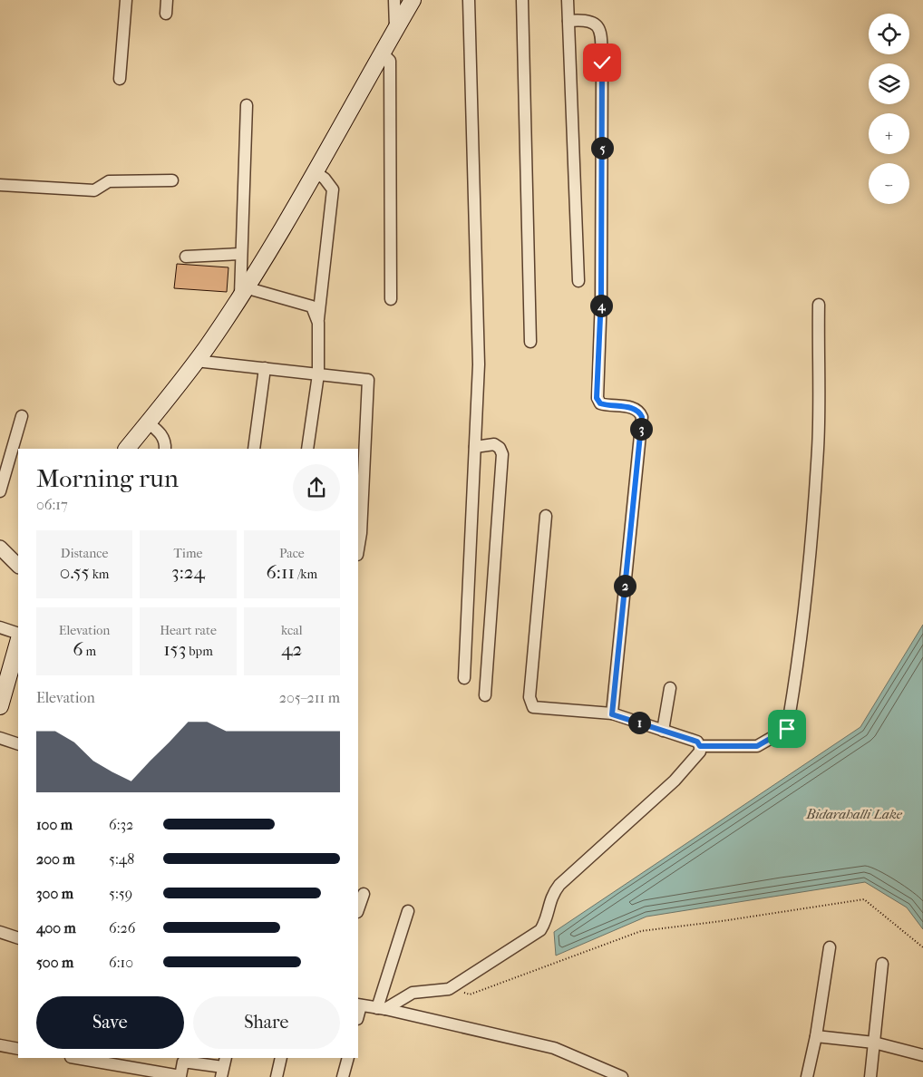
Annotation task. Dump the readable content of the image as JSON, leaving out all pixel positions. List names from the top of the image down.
{
  "water": ["Bidarahalli Lake"],
  "page": {
    "map_buttons": ["+", "−"],
    "pins": [
      "5",
      "4",
      "3",
      "2",
      "1"
    ],
    "heading": ["Morning run", "06:17"],
    "stats": [
      ["Distance", "0.55 km"],
      ["Time", "3:24"],
      ["Pace", "6:11 /km"],
      ["Elevation", "6 m"],
      ["Heart rate", "153 bpm"],
      ["kcal", "42"]
    ],
    "chart": ["Elevation", "205–211 m"],
    "list": [
      {
        "name": "100 m",
        "note": "6:32"
      },
      {
        "name": "200 m",
        "note": "5:48"
      },
      {
        "name": "300 m",
        "note": "5:59"
      },
      {
        "name": "400 m",
        "note": "6:26"
      },
      {
        "name": "500 m",
        "note": "6:10"
      }
    ],
    "buttons": ["Save", "Share"]
  }
}
